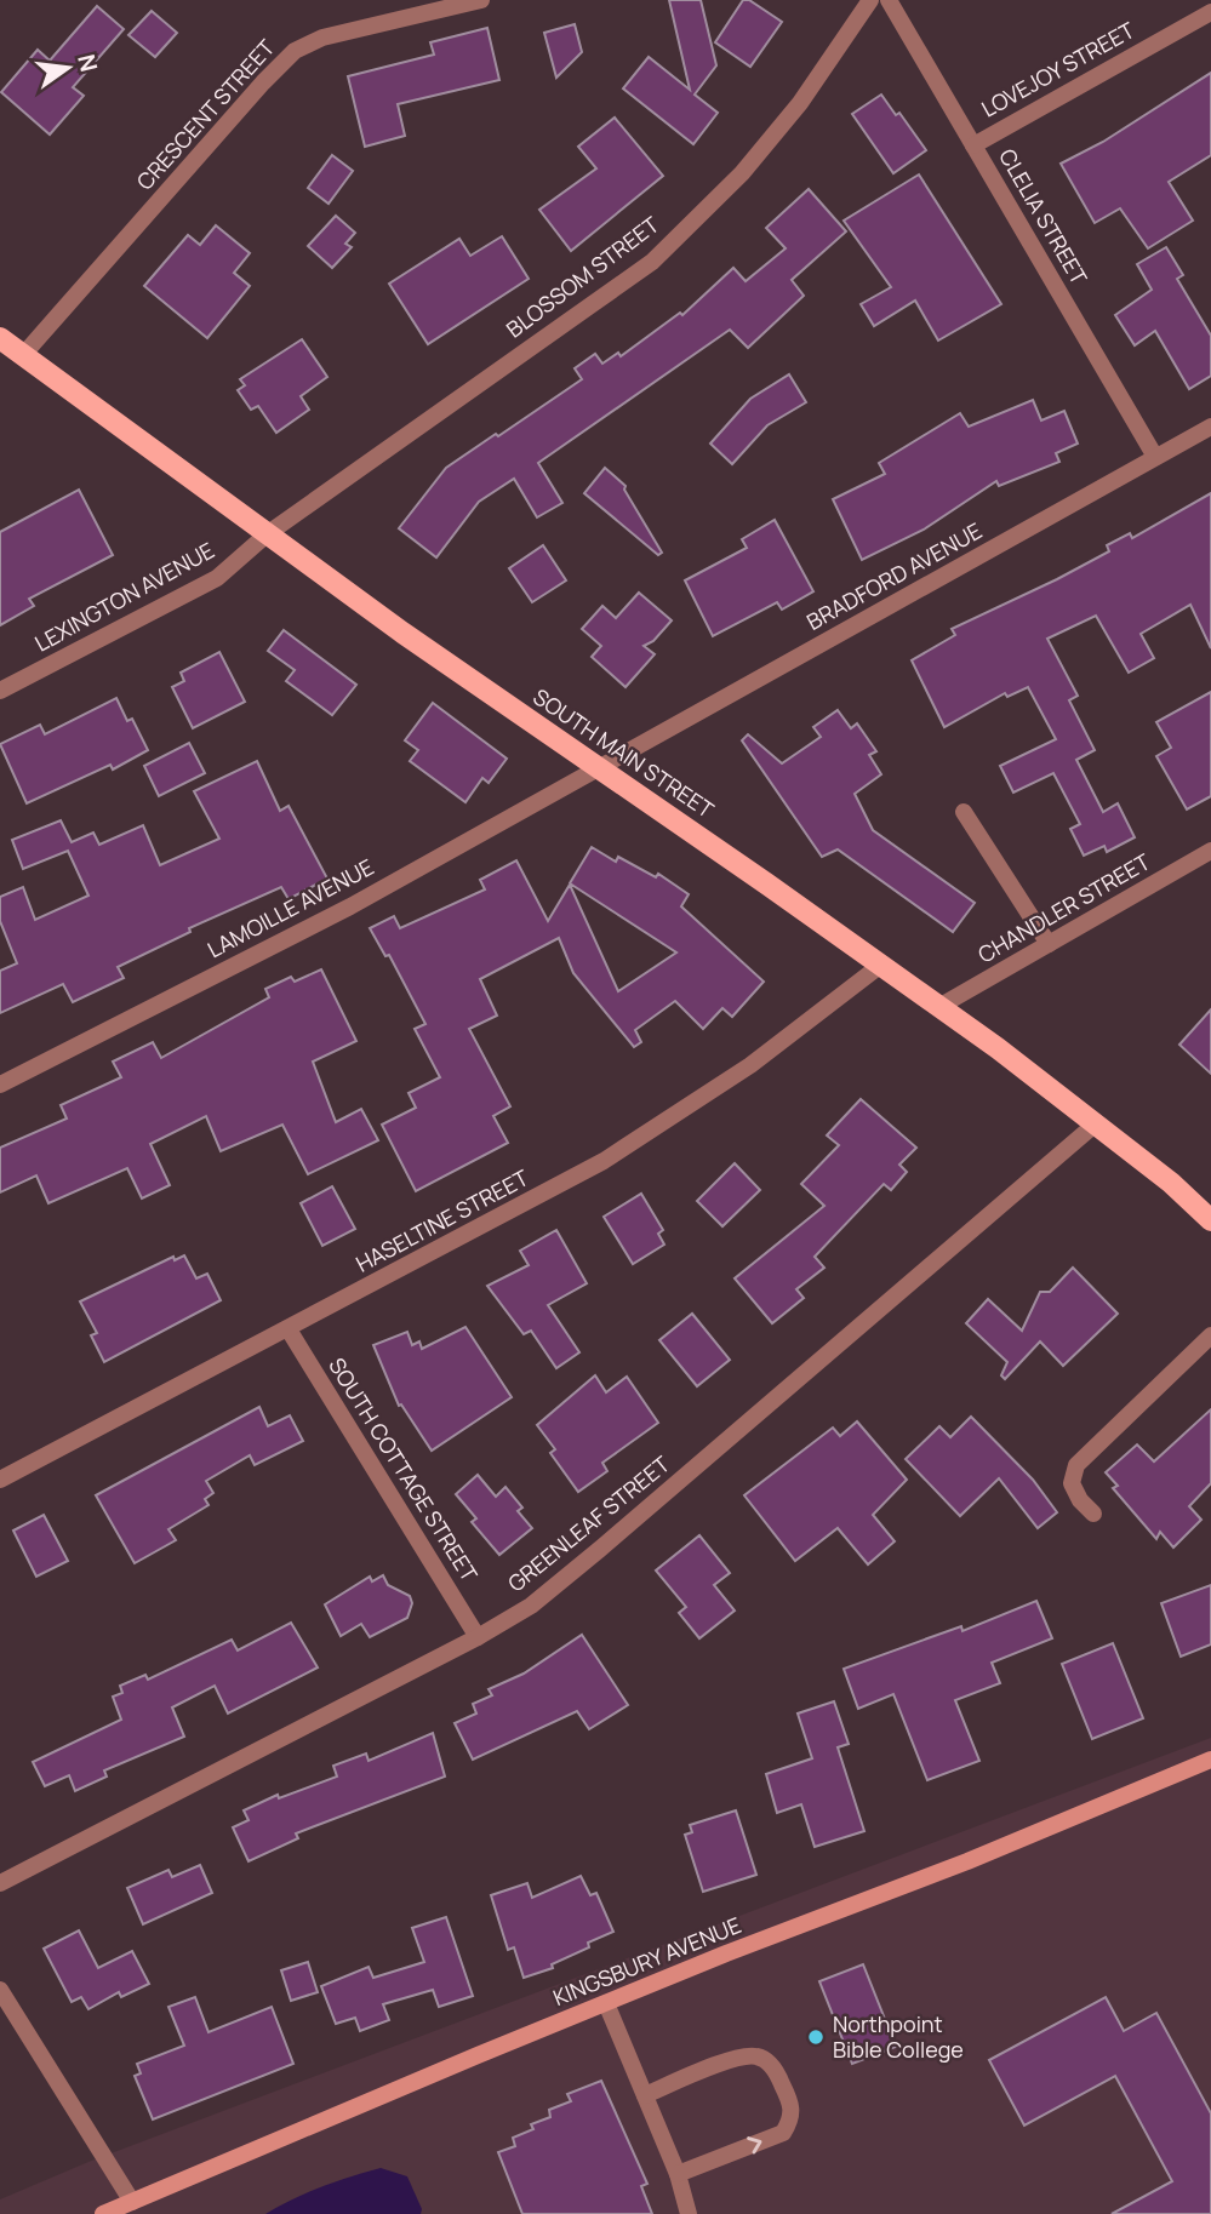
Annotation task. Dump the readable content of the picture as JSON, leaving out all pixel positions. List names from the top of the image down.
{
  "streets": {
    "main road": ["SOUTH MAIN STREET", "KINGSBURY AVENUE"],
    "street": [
      "LOVEJOY STREET",
      "CRESCENT STREET",
      "CLELIA STREET",
      "BLOSSOM STREET",
      "BRADFORD AVENUE",
      "LEXINGTON AVENUE",
      "LAMOILLE AVENUE",
      "CHANDLER STREET",
      "HASELTINE STREET",
      "SOUTH COTTAGE STREET",
      "GREENLEAF STREET"
    ]
  },
  "crossings": [
    ["LOVEJOY STREET", "CLELIA STREET"],
    ["CRESCENT STREET", "SOUTH MAIN STREET"],
    ["CLELIA STREET", "BRADFORD AVENUE"],
    ["BLOSSOM STREET", "LEXINGTON AVENUE"],
    ["BLOSSOM STREET", "SOUTH MAIN STREET"],
    ["BRADFORD AVENUE", "SOUTH MAIN STREET"],
    ["BRADFORD AVENUE", "LAMOILLE AVENUE"],
    ["LEXINGTON AVENUE", "SOUTH MAIN STREET"],
    ["SOUTH MAIN STREET", "LAMOILLE AVENUE"],
    ["SOUTH MAIN STREET", "CHANDLER STREET"],
    ["SOUTH MAIN STREET", "HASELTINE STREET"],
    ["SOUTH MAIN STREET", "GREENLEAF STREET"],
    ["HASELTINE STREET", "SOUTH COTTAGE STREET"],
    ["SOUTH COTTAGE STREET", "GREENLEAF STREET"]
  ],
  "places": ["Northpoint Bible College"],
  "north": "right"
}
